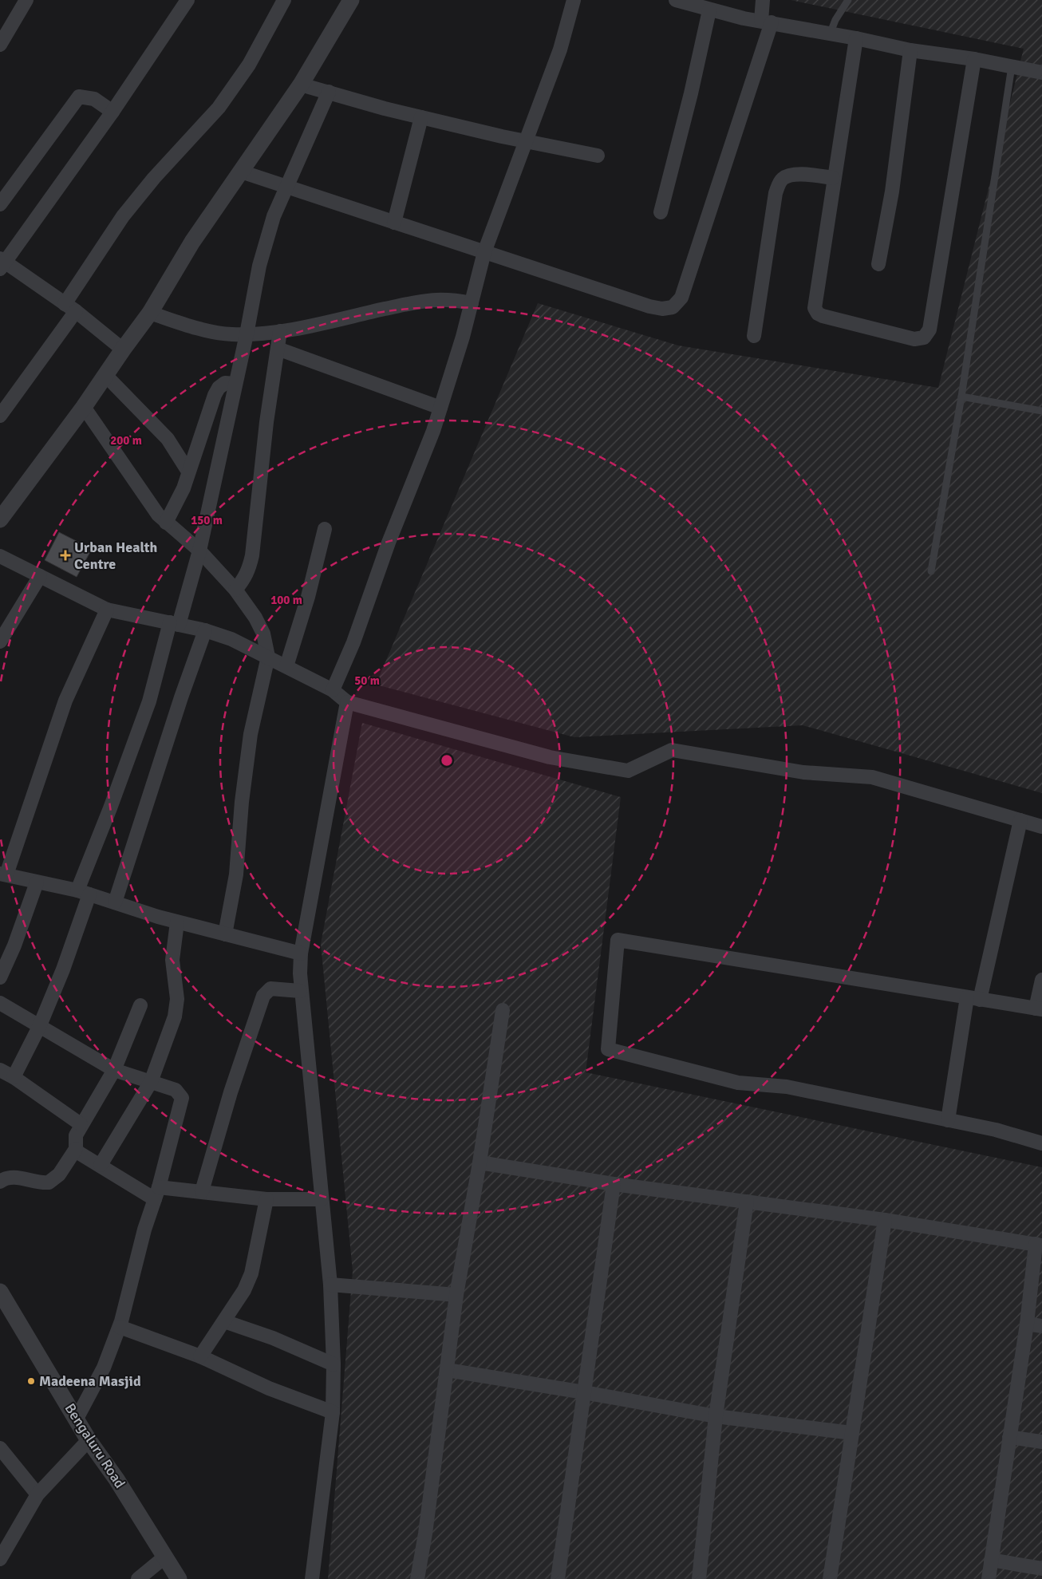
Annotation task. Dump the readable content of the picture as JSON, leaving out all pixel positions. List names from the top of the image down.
{
  "streets": {
    "street": ["Bengaluru Road"]
  },
  "places": {
    "health": ["Urban Health Centre"],
    "other": ["Madeena Masjid"]
  },
  "rings": [
    "200 m",
    "150 m",
    "100 m",
    "50 m"
  ]
}
